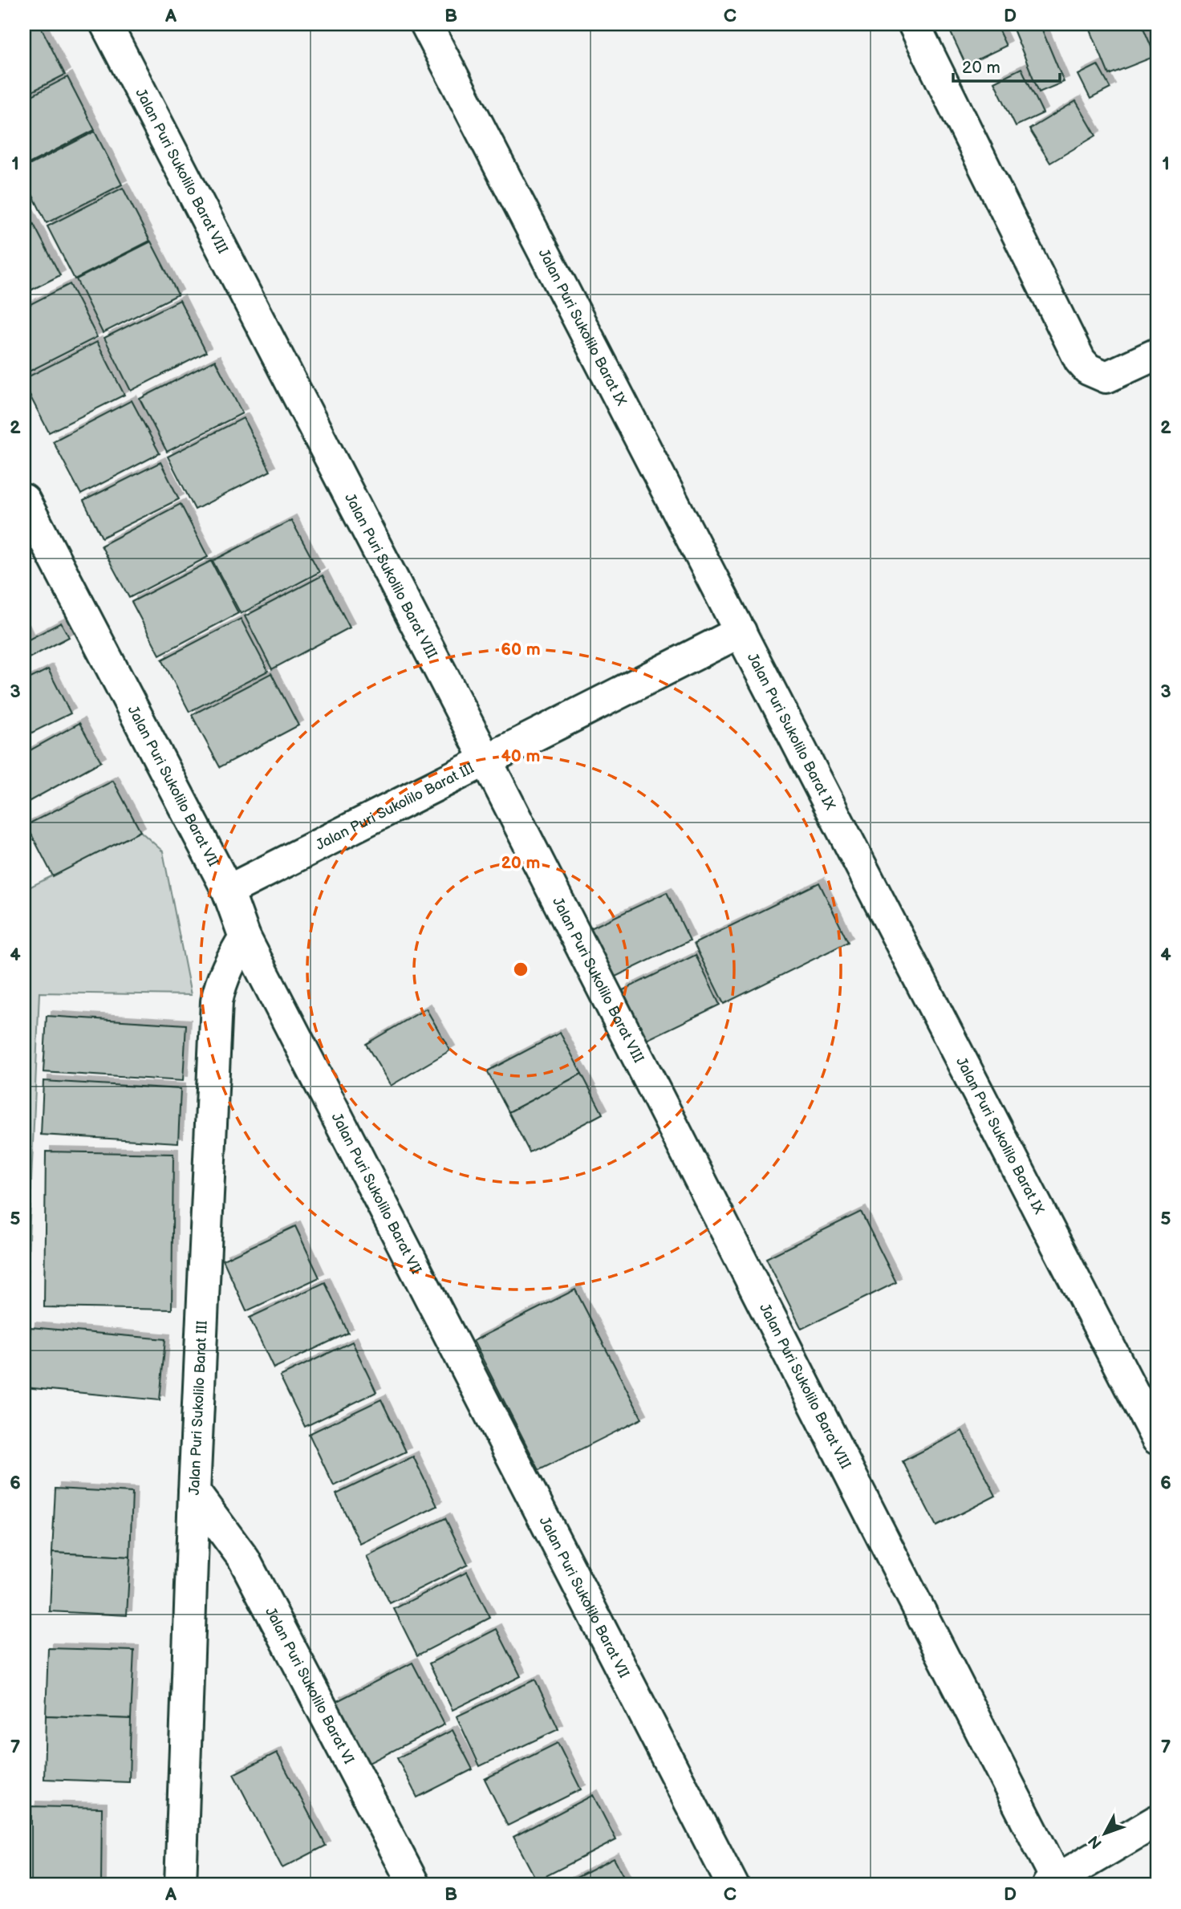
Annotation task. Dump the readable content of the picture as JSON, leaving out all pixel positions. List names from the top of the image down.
{
  "streets": {
    "street": [
      "Jalan Puri Sukolilo Barat VIII",
      "Jalan Puri Sukolilo Barat IX",
      "Jalan Puri Sukolilo Barat VII",
      "Jalan Puri Sukolilo Barat III",
      "Jalan Puri Sukolilo Barat VI"
    ]
  },
  "crossings": [
    ["Jalan Puri Sukolilo Barat VIII", "Jalan Puri Sukolilo Barat III"],
    ["Jalan Puri Sukolilo Barat IX", "Jalan Puri Sukolilo Barat III"],
    ["Jalan Puri Sukolilo Barat VII", "Jalan Puri Sukolilo Barat III"],
    ["Jalan Puri Sukolilo Barat III", "Jalan Puri Sukolilo Barat VI"]
  ],
  "scale_bar": "20 m",
  "north": "bottom left",
  "grid": {
    "columns": [
      "A",
      "B",
      "C",
      "D"
    ],
    "rows": [
      "1",
      "2",
      "3",
      "4",
      "5",
      "6",
      "7"
    ]
  },
  "rings": ["60 m", "40 m", "20 m"]
}
